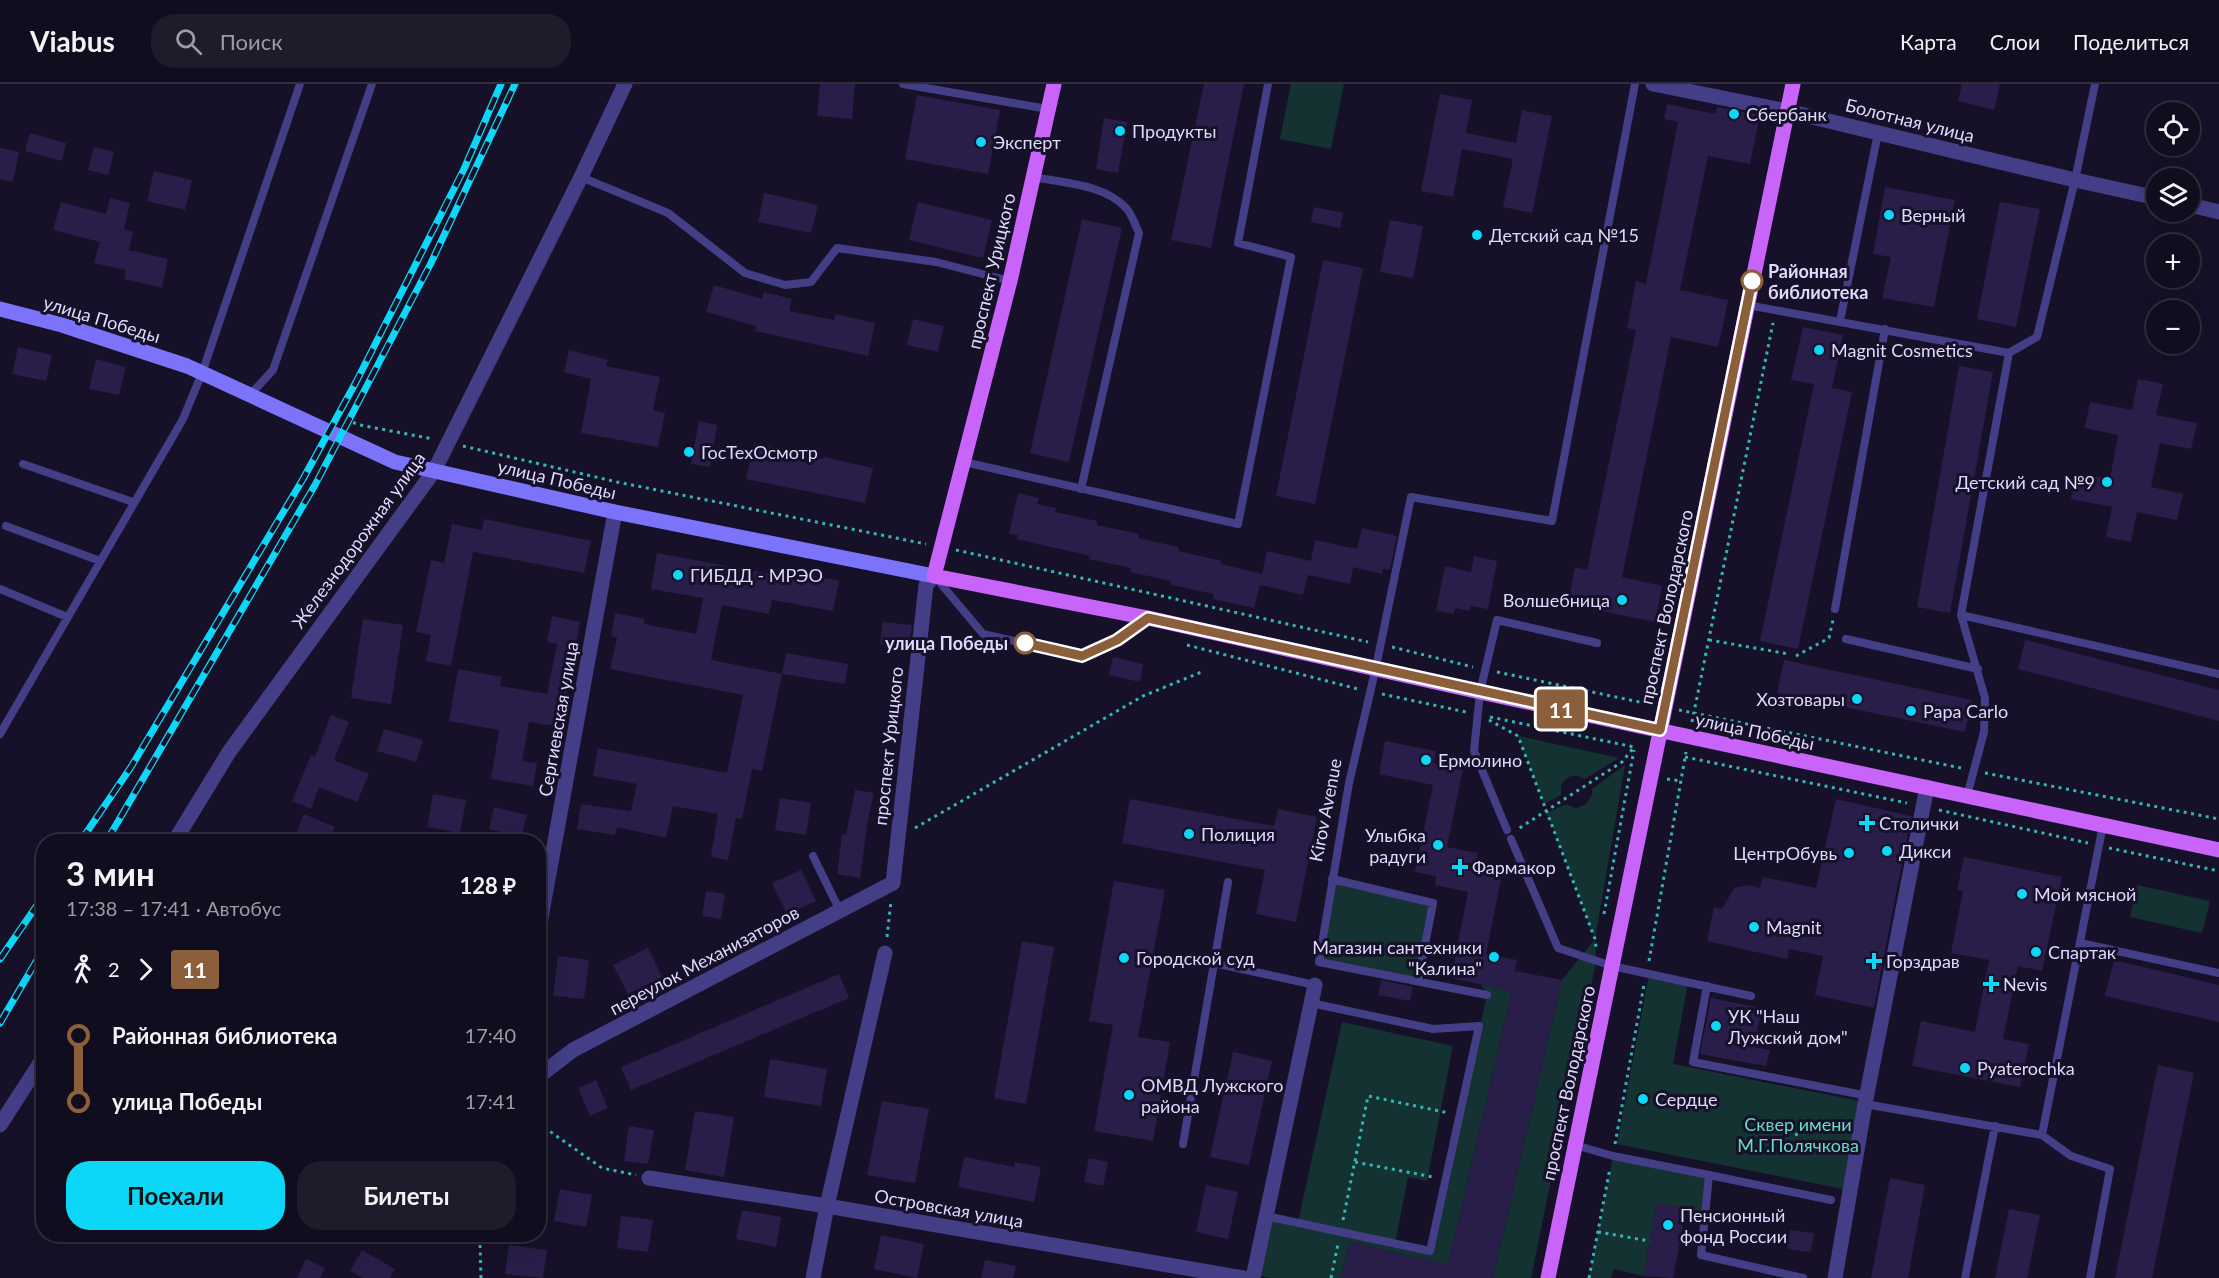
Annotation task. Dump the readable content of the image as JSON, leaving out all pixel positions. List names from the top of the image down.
{
  "streets": {
    "main road": ["проспект Урицкого", "улица Победы", "проспект Володарского"],
    "street": [
      "Болотная улица",
      "Железнодорожная улица",
      "Сергиевская улица",
      "переулок Механизаторов",
      "Островская улица"
    ],
    "lane": ["Kirov Avenue"]
  },
  "crossings": [
    ["Болотная улица", "проспект Володарского"],
    ["проспект Урицкого", "улица Победы"],
    ["проспект Урицкого", "переулок Механизаторов"],
    ["улица Победы", "Железнодорожная улица"],
    ["улица Победы", "проспект Володарского"],
    ["улица Победы", "Сергиевская улица"],
    ["улица Победы", "Kirov Avenue"]
  ],
  "parks": ["Сквер имени М.Г.Полячкова"],
  "places": {
    "other": [
      "Сбербанк",
      "Продукты",
      "Эксперт",
      "Верный",
      "Детский сад №15",
      "Районная библиотека",
      "Magnit Cosmetics",
      "ГосТехОсмотр",
      "Детский сад №9",
      "ГИБДД - МРЭО",
      "Волшебница",
      "улица Победы",
      "Хозтовары",
      "Papa Carlo",
      "Ермолино",
      "Полиция",
      "Улыбка радуги",
      "Дикси",
      "ЦентрОбувь",
      "Мой мясной",
      "Magnit",
      "Спартак",
      "Магазин сантехники \"Калина\"",
      "Городской суд",
      "УК \"Наш Лужский дом\"",
      "Pyaterochka",
      "ОМВД Лужского района",
      "Сердце",
      "Пенсионный фонд России"
    ],
    "health": [
      "Столички",
      "Фармакор",
      "Горздрав",
      "Nevis"
    ]
  },
  "lines": ["bus line 11"],
  "page": {
    "header": "Viabus",
    "search": "Поиск",
    "nav": ["Карта", "Слои", "Поделиться"],
    "on_map": "11",
    "map_buttons": ["+", "−"],
    "heading": ["3 мин", "17:38 – 17:41 · Автобус", "128 ₽"],
    "legs": ["2", "11"],
    "list": [
      {
        "name": "Районная библиотека",
        "value": "17:40"
      },
      {
        "name": "улица Победы",
        "value": "17:41"
      }
    ],
    "buttons": ["Поехали", "Билеты"]
  }
}
